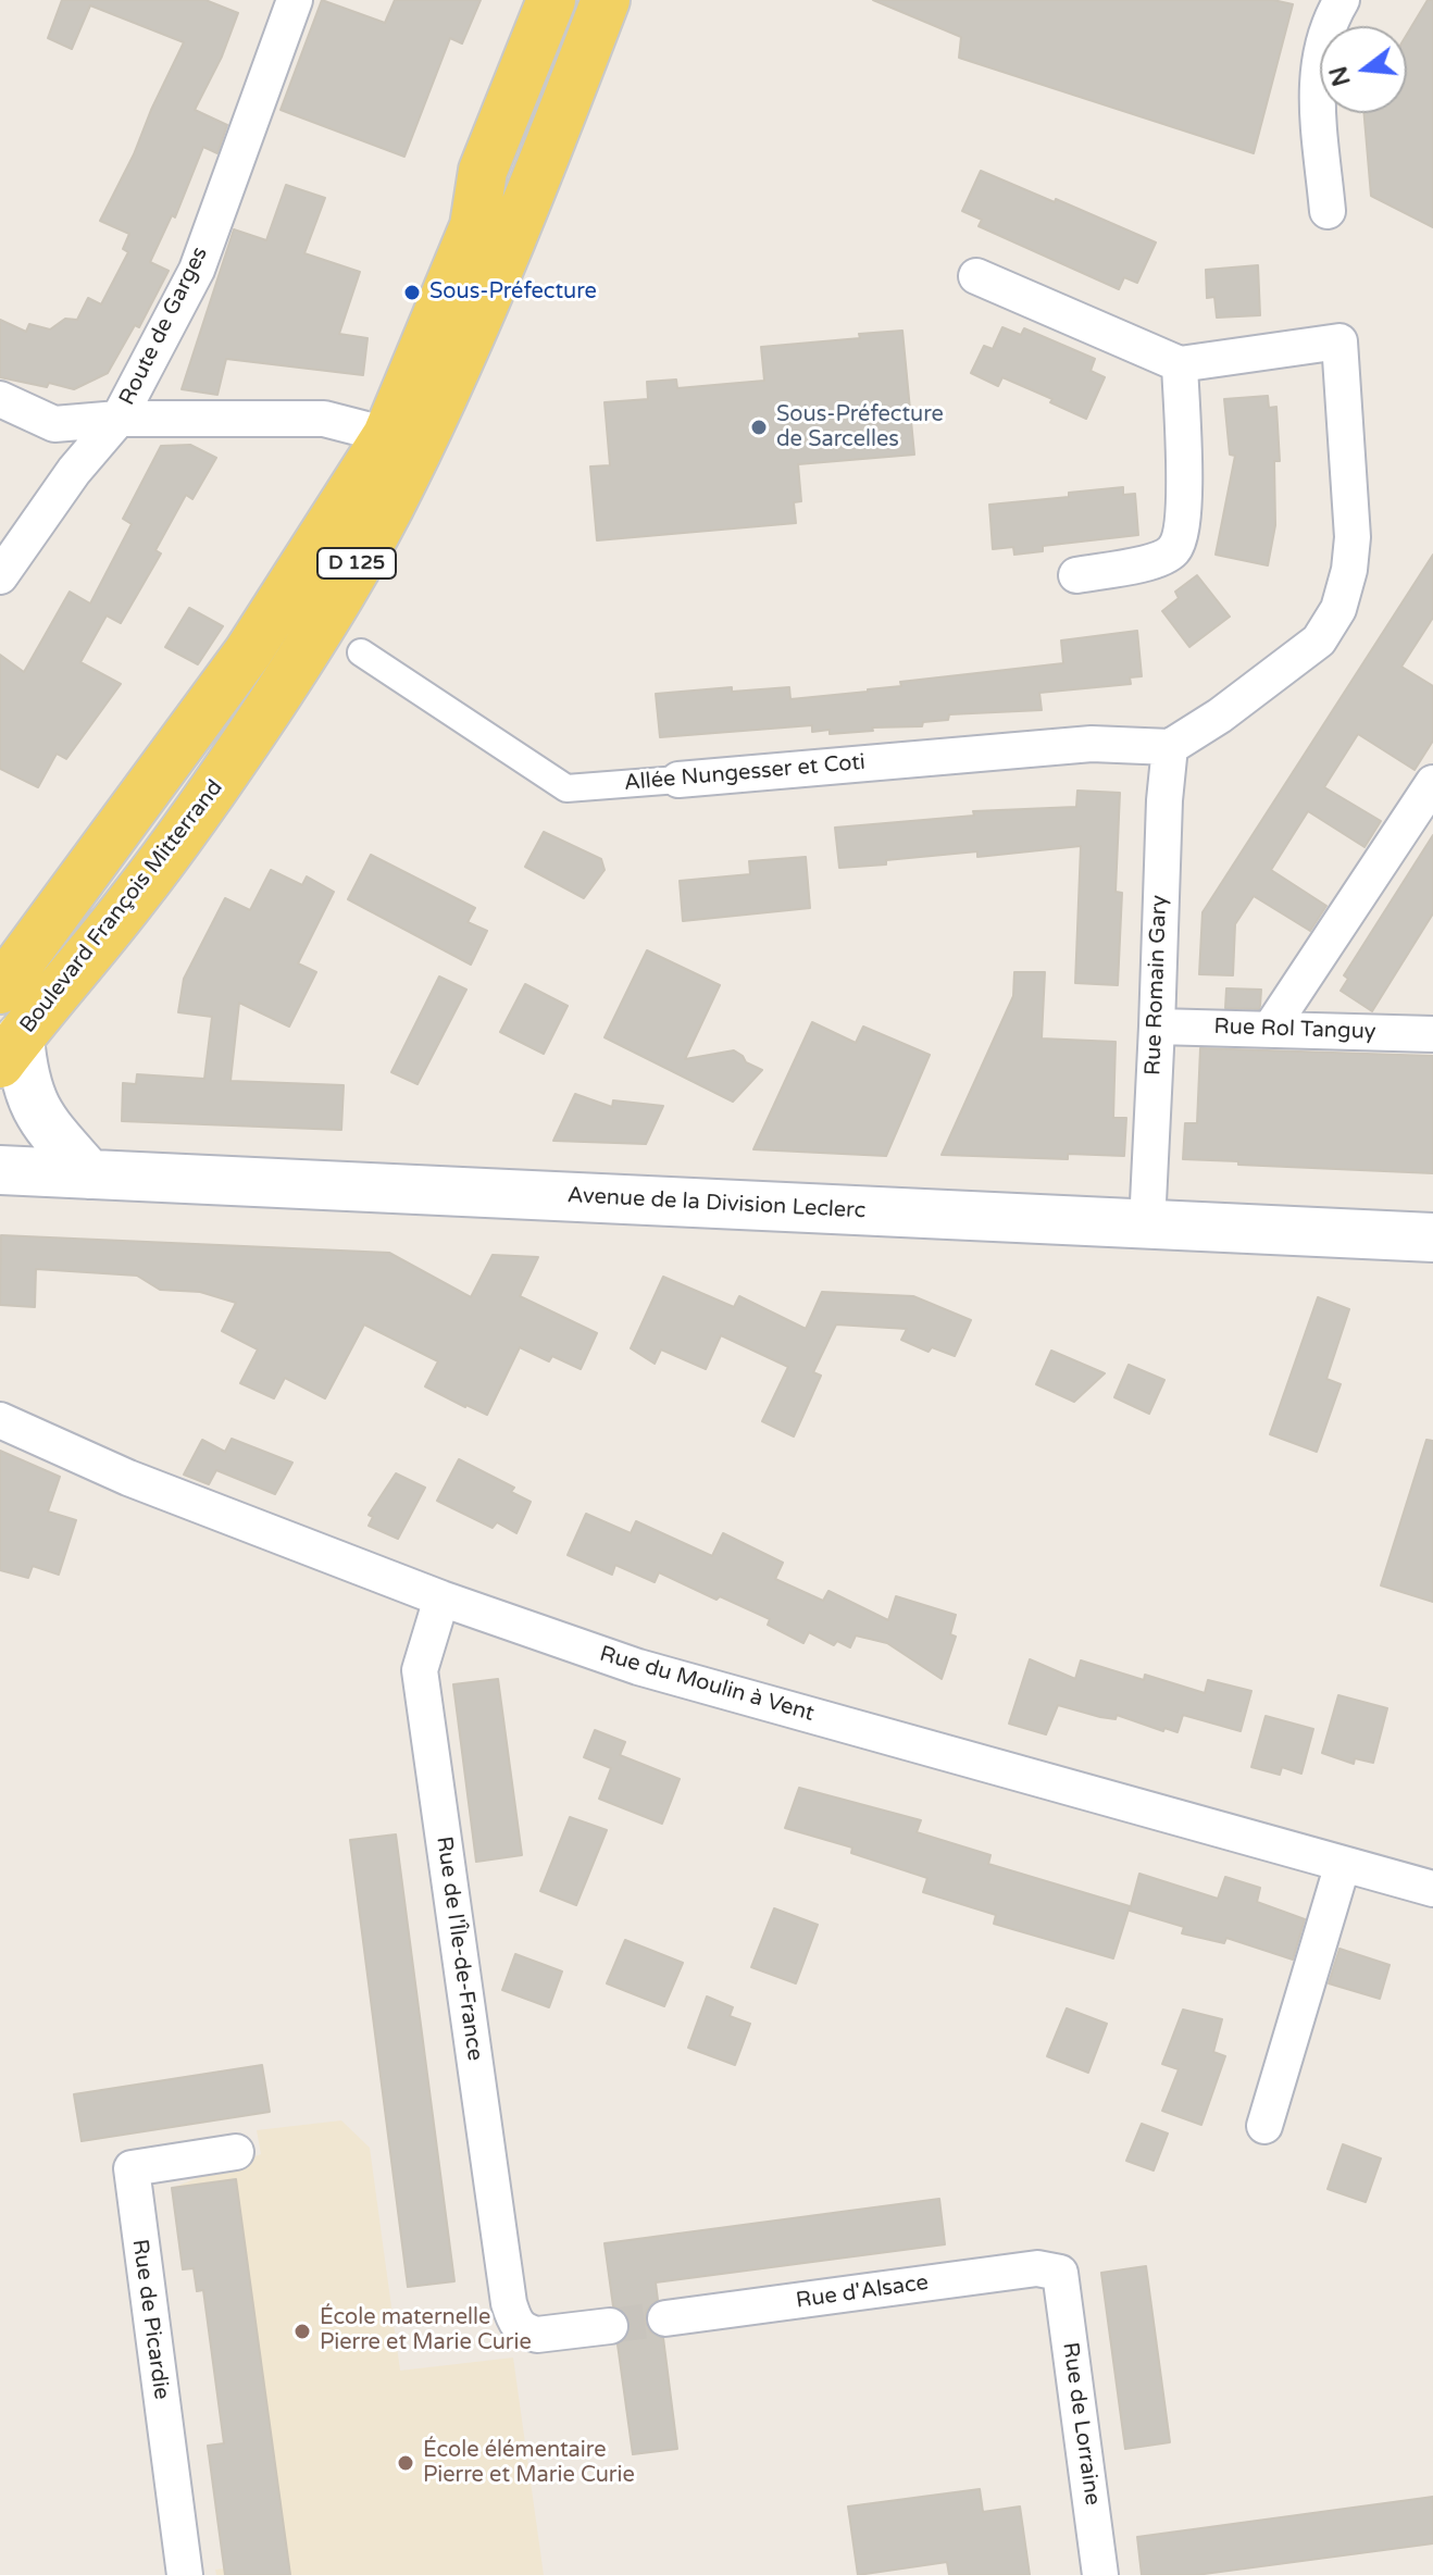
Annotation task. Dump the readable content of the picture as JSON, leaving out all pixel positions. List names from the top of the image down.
{
  "streets": {
    "main road": ["D 125", "Boulevard François Mitterrand", "Avenue de la Division Leclerc"],
    "street": [
      "Route de Garges",
      "Allée Nungesser et Coti",
      "Rue Romain Gary",
      "Rue Rol Tanguy",
      "Rue du Moulin à Vent",
      "Rue de l'Île-de-France",
      "Rue d'Alsace",
      "Rue de Picardie",
      "Rue de Lorraine"
    ]
  },
  "crossings": [
    ["Allée Nungesser et Coti", "Rue Romain Gary"],
    ["Rue Romain Gary", "Rue Rol Tanguy"],
    ["Rue Romain Gary", "Avenue de la Division Leclerc"],
    ["Rue du Moulin à Vent", "Rue de l'Île-de-France"],
    ["Rue d'Alsace", "Rue de Lorraine"]
  ],
  "places": [
    "Sous-Préfecture",
    "Sous-Préfecture de Sarcelles",
    "École maternelle Pierre et Marie Curie",
    "École élémentaire Pierre et Marie Curie"
  ],
  "north": "left"
}
